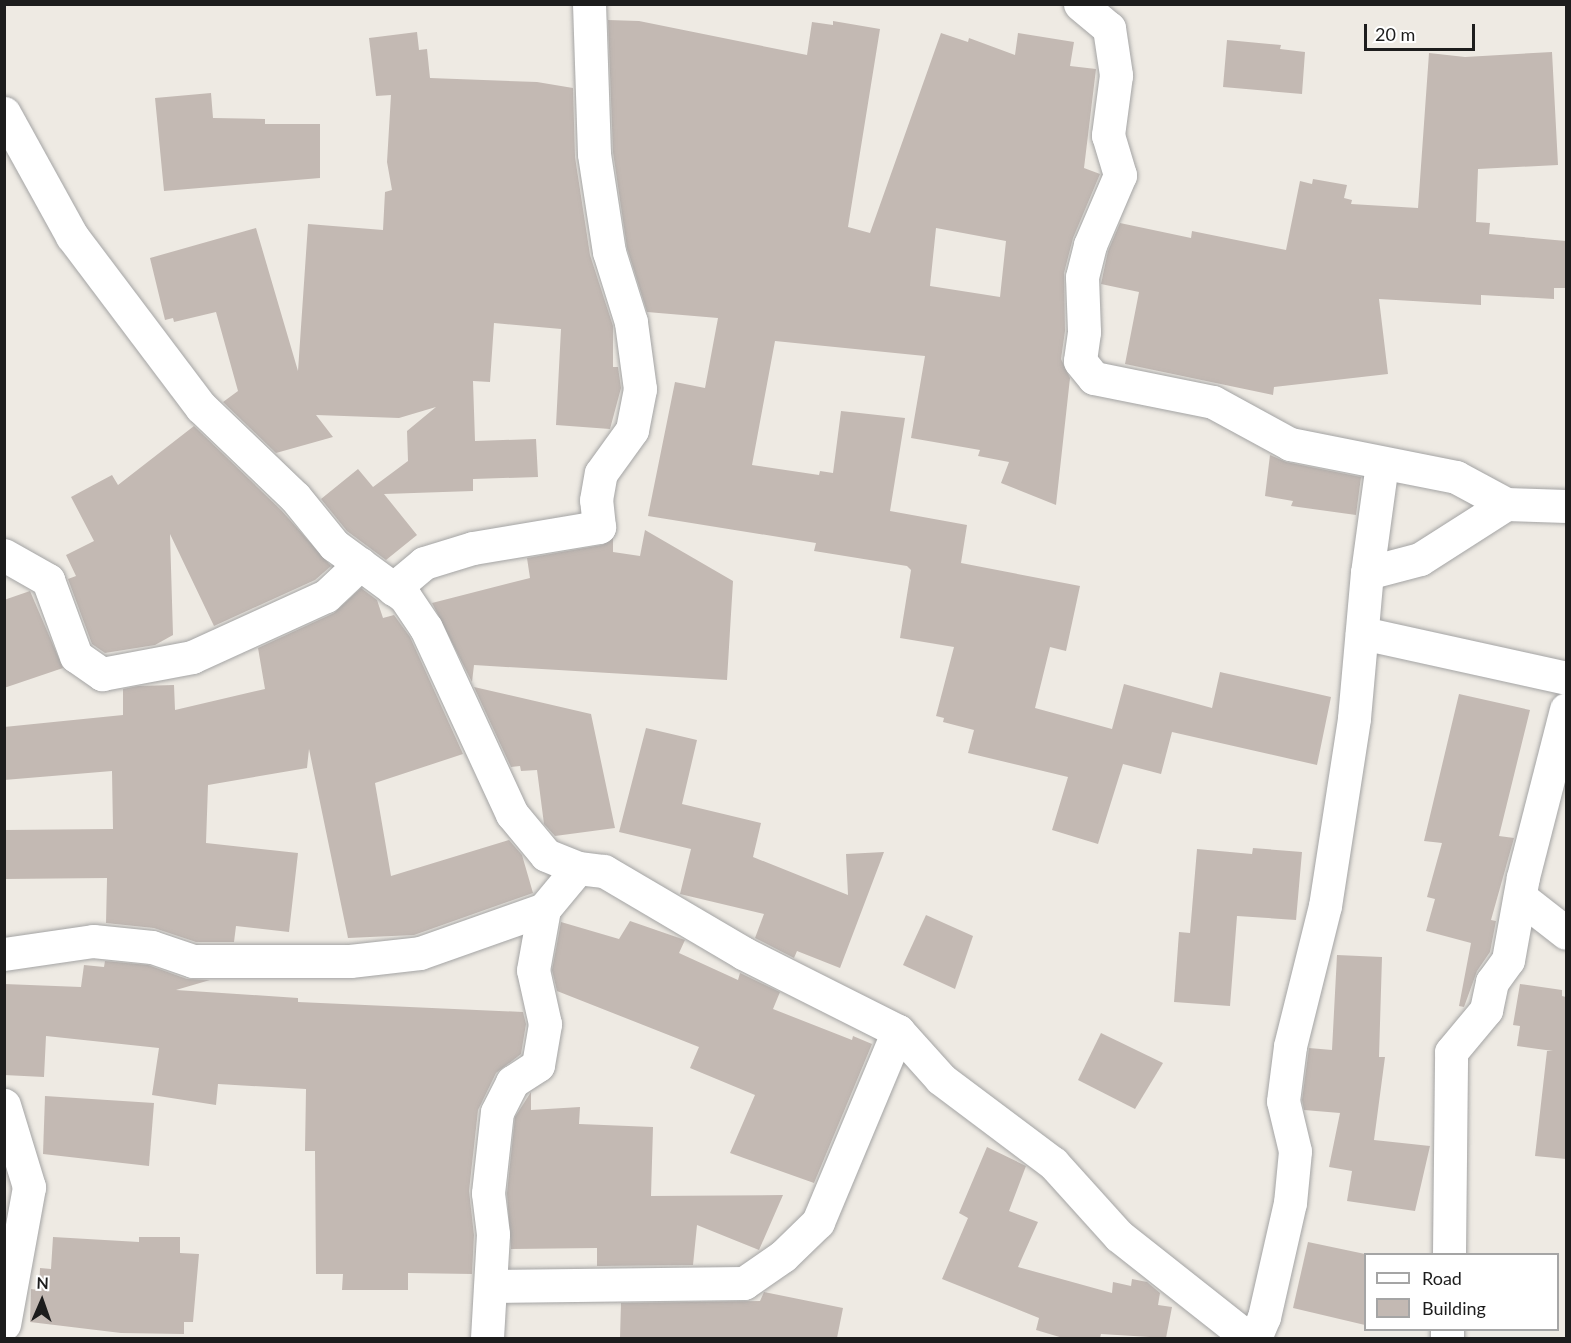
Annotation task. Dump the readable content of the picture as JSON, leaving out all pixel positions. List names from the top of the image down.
{
  "legend": ["Road", "Building"],
  "scale_bar": "20 m",
  "north": "top"
}
